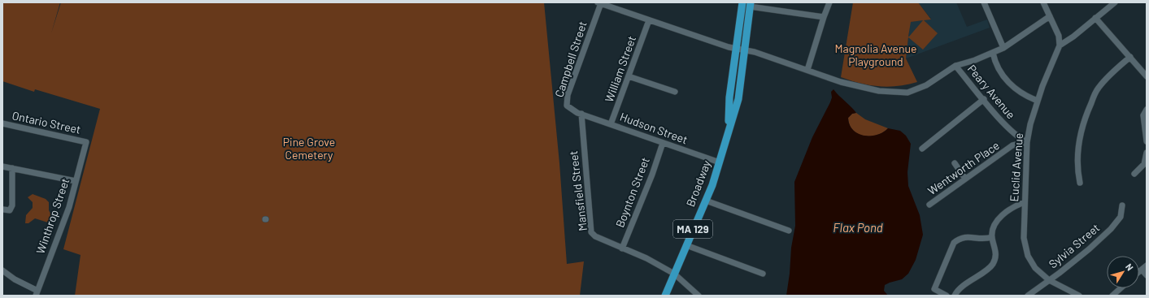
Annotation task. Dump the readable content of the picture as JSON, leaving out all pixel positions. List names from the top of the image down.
{
  "streets": {
    "main road": ["Broadway", "MA 129"],
    "street": [
      "Campbell Street",
      "William Street",
      "Peary Avenue",
      "Ontario Street",
      "Hudson Street",
      "Euclid Avenue",
      "Wentworth Place",
      "Mansfield Street",
      "Boynton Street",
      "Winthrop Street",
      "Sylvia Street"
    ]
  },
  "crossings": [
    ["Campbell Street", "Hudson Street"],
    ["Campbell Street", "Mansfield Street"],
    ["William Street", "Hudson Street"],
    ["Peary Avenue", "Euclid Avenue"],
    ["Peary Avenue", "Wentworth Place"],
    ["Ontario Street", "Winthrop Street"],
    ["Hudson Street", "Broadway"],
    ["Hudson Street", "Mansfield Street"],
    ["Hudson Street", "Boynton Street"],
    ["Euclid Avenue", "Wentworth Place"],
    ["Euclid Avenue", "Sylvia Street"],
    ["Broadway", "Mansfield Street"],
    ["Mansfield Street", "Boynton Street"]
  ],
  "water": ["Flax Pond"],
  "parks": ["Magnolia Avenue Playground", "Pine Grove Cemetery"],
  "north": "top right"
}
